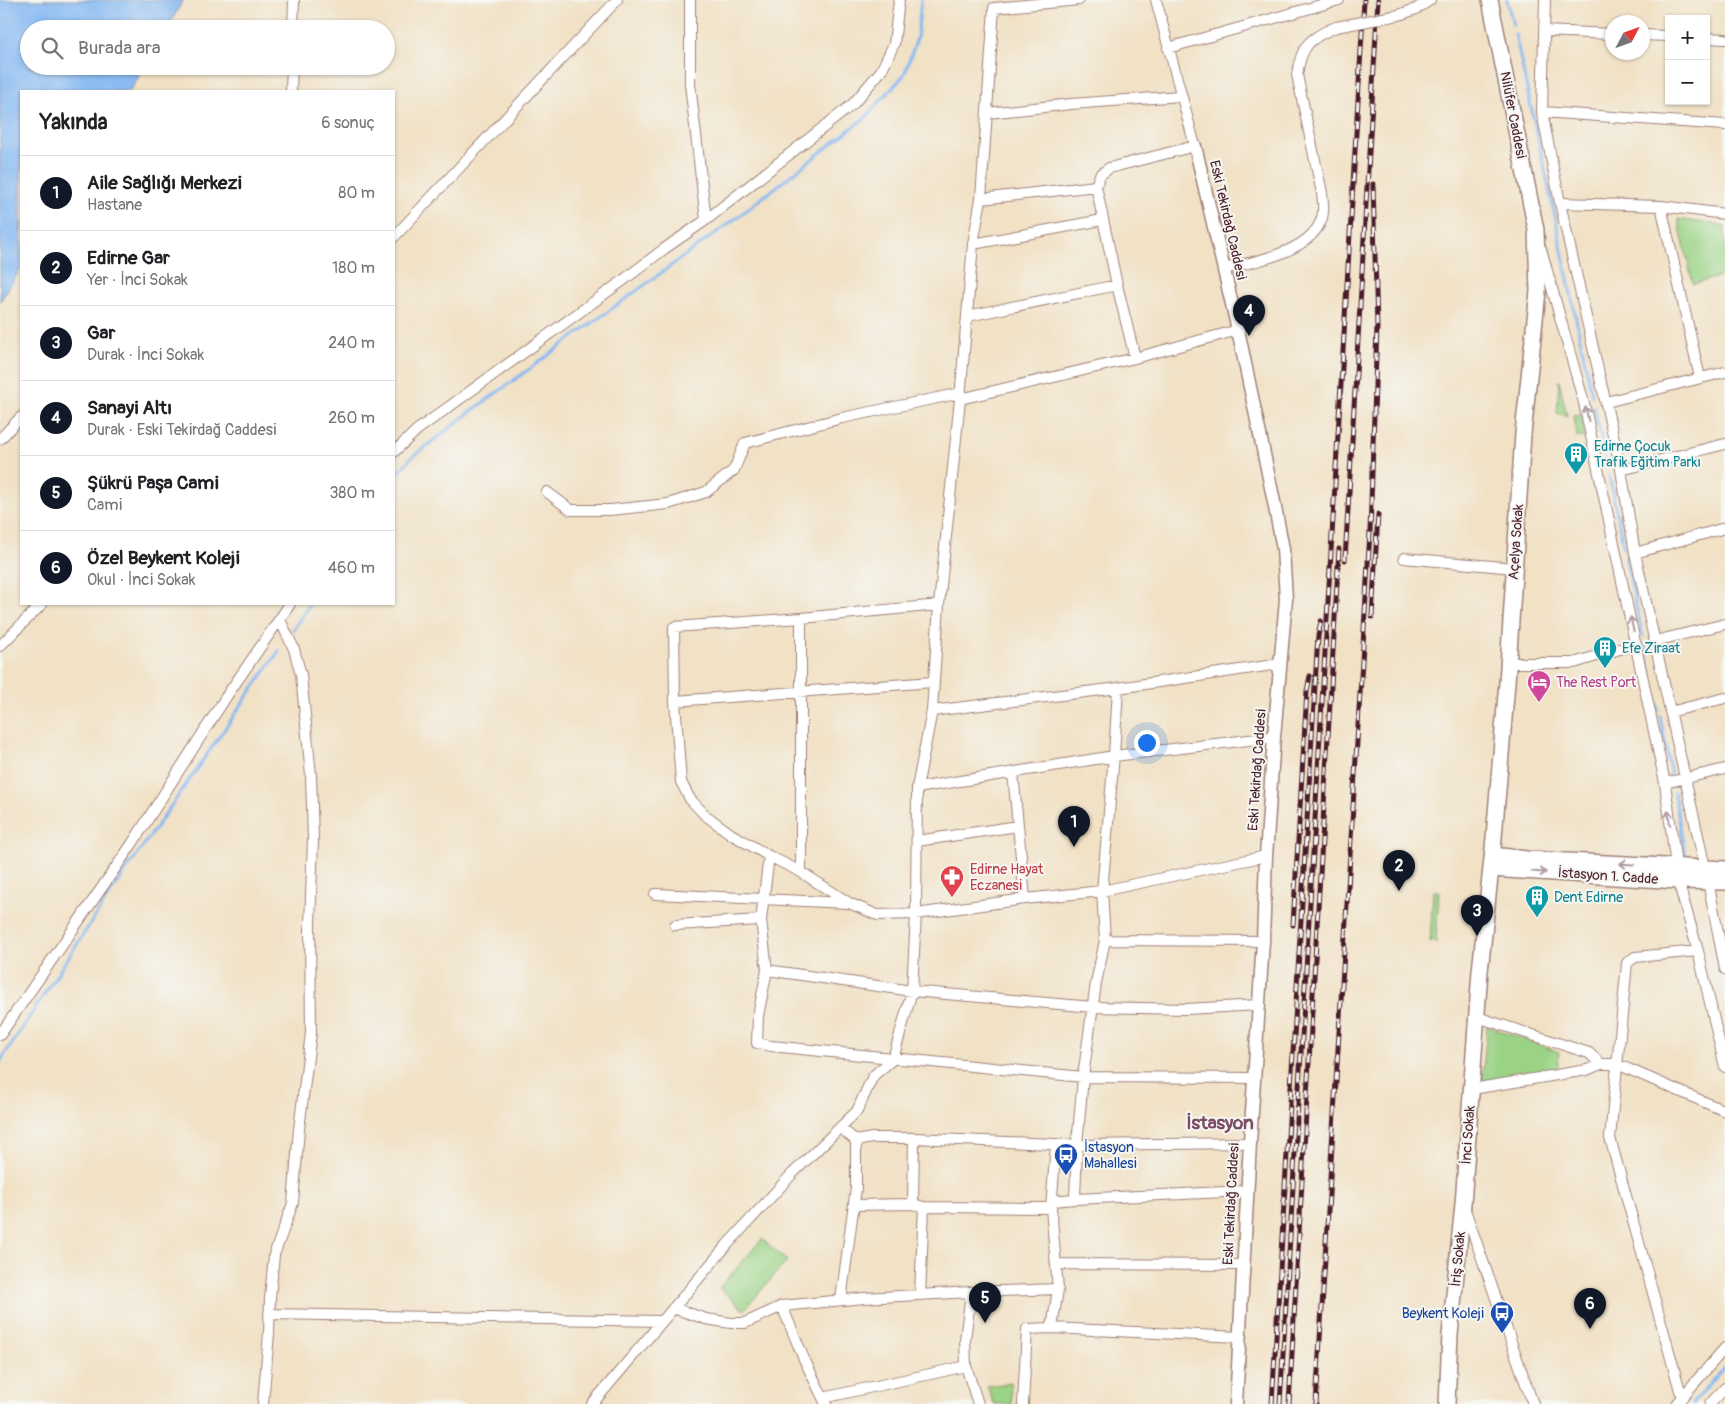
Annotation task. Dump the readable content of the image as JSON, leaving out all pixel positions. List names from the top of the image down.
{
  "streets": {
    "main road": [
      "Nilüfer Caddesi",
      "Açelya Sokak",
      "İstasyon 1. Cadde",
      "İnci Sokak",
      "İriş Sokak"
    ],
    "street": ["Eski Tekirdağ Caddesi"]
  },
  "crossings": [
    ["Nilüfer Caddesi", "Açelya Sokak"],
    ["Açelya Sokak", "İstasyon 1. Cadde"],
    ["Açelya Sokak", "İnci Sokak"],
    ["İstasyon 1. Cadde", "İnci Sokak"],
    ["İnci Sokak", "İriş Sokak"]
  ],
  "districts": ["İstasyon"],
  "places": {
    "building": ["Edirne Çocuk Trafik Eğitim Parkı", "Efe Ziraat", "Dent Edirne"],
    "hotel": ["The Rest Port"],
    "pharmacy": ["Edirne Hayat Eczanesi"],
    "bus stop": ["İstasyon Mahallesi", "Beykent Koleji"]
  },
  "north": "top right",
  "page": {
    "map_buttons": ["+", "−"],
    "search": "Burada ara",
    "heading": ["Yakında", "6 sonuç"],
    "list": [
      {
        "mark": "1",
        "name": "Aile Sağlığı Merkezi",
        "note": "Hastane",
        "value": "80 m"
      },
      {
        "mark": "2",
        "name": "Edirne Gar",
        "note": "Yer · İnci Sokak",
        "value": "180 m"
      },
      {
        "mark": "3",
        "name": "Gar",
        "note": "Durak · İnci Sokak",
        "value": "240 m"
      },
      {
        "mark": "4",
        "name": "Sanayi Altı",
        "note": "Durak · Eski Tekirdağ Caddesi",
        "value": "260 m"
      },
      {
        "mark": "5",
        "name": "Şükrü Paşa Cami",
        "note": "Cami",
        "value": "380 m"
      },
      {
        "mark": "6",
        "name": "Özel Beykent Koleji",
        "note": "Okul · İnci Sokak",
        "value": "460 m"
      }
    ],
    "pins": [
      "4",
      "1",
      "2",
      "3",
      "5",
      "6"
    ]
  }
}
